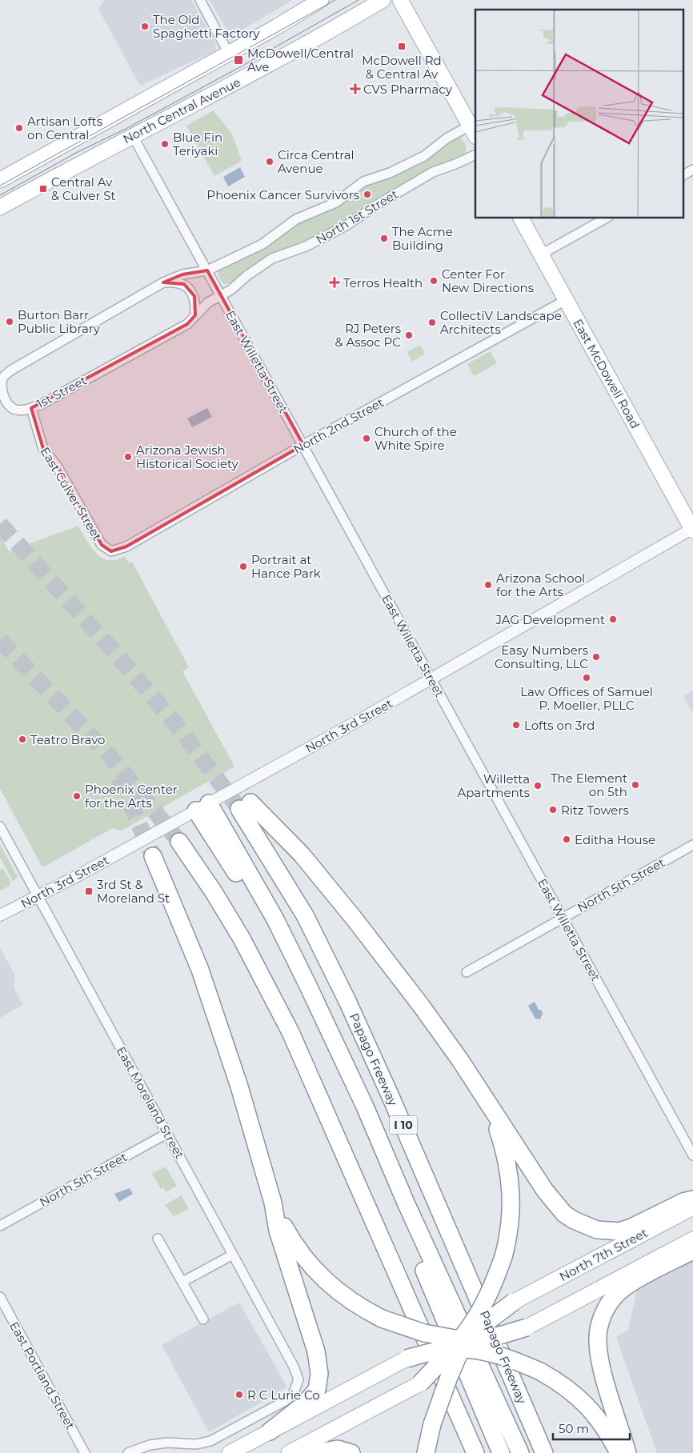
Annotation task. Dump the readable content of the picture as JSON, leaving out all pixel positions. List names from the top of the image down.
{
  "streets": {
    "highway": ["Papago Freeway", "I 10"],
    "main road": ["North Central Avenue", "East McDowell Road", "North 7th Street"],
    "street": [
      "North 1st Street",
      "East Willetta Street",
      "1st Street",
      "North 2nd Street",
      "East Culver Street",
      "North 3rd Street",
      "North 5th Street",
      "East Moreland Street",
      "East Portland Street"
    ]
  },
  "crossings": [
    ["North Central Avenue", "East Willetta Street"],
    ["North 1st Street", "East Willetta Street"],
    ["North 1st Street", "1st Street"],
    ["East Willetta Street", "1st Street"],
    ["East Willetta Street", "North 2nd Street"],
    ["East Willetta Street", "North 3rd Street"],
    ["East Willetta Street", "North 5th Street"],
    ["East McDowell Road", "North 2nd Street"],
    ["East McDowell Road", "North 3rd Street"],
    ["1st Street", "East Culver Street"],
    ["North 2nd Street", "East Culver Street"],
    ["North 3rd Street", "East Moreland Street"],
    ["North 5th Street", "East Moreland Street"]
  ],
  "places": {
    "other": [
      "The Old Spaghetti Factory",
      "Artisan Lofts on Central",
      "Blue Fin Teriyaki",
      "Circa Central Avenue",
      "Phoenix Cancer Survivors",
      "The Acme Building",
      "Center For New Directions",
      "Burton Barr Public Library",
      "CollectiV Landscape Architects",
      "RJ Peters & Assoc PC",
      "Church of the White Spire",
      "Arizona Jewish Historical Society",
      "Portrait at Hance Park",
      "Arizona School for the Arts",
      "JAG Development",
      "Easy Numbers Consulting, LLC",
      "Law Offices of Samuel P. Moeller, PLLC",
      "Lofts on 3rd",
      "Teatro Bravo",
      "The Element on 5th",
      "Willetta Apartments",
      "Phoenix Center for the Arts",
      "Ritz Towers",
      "Editha House",
      "R C Lurie Co"
    ],
    "transit": [
      "McDowell Rd & Central Av",
      "McDowell/Central Ave",
      "Central Av & Culver St",
      "3rd St & Moreland St"
    ],
    "health": ["CVS Pharmacy", "Terros Health"]
  },
  "scale_bar": "50 m"
}
